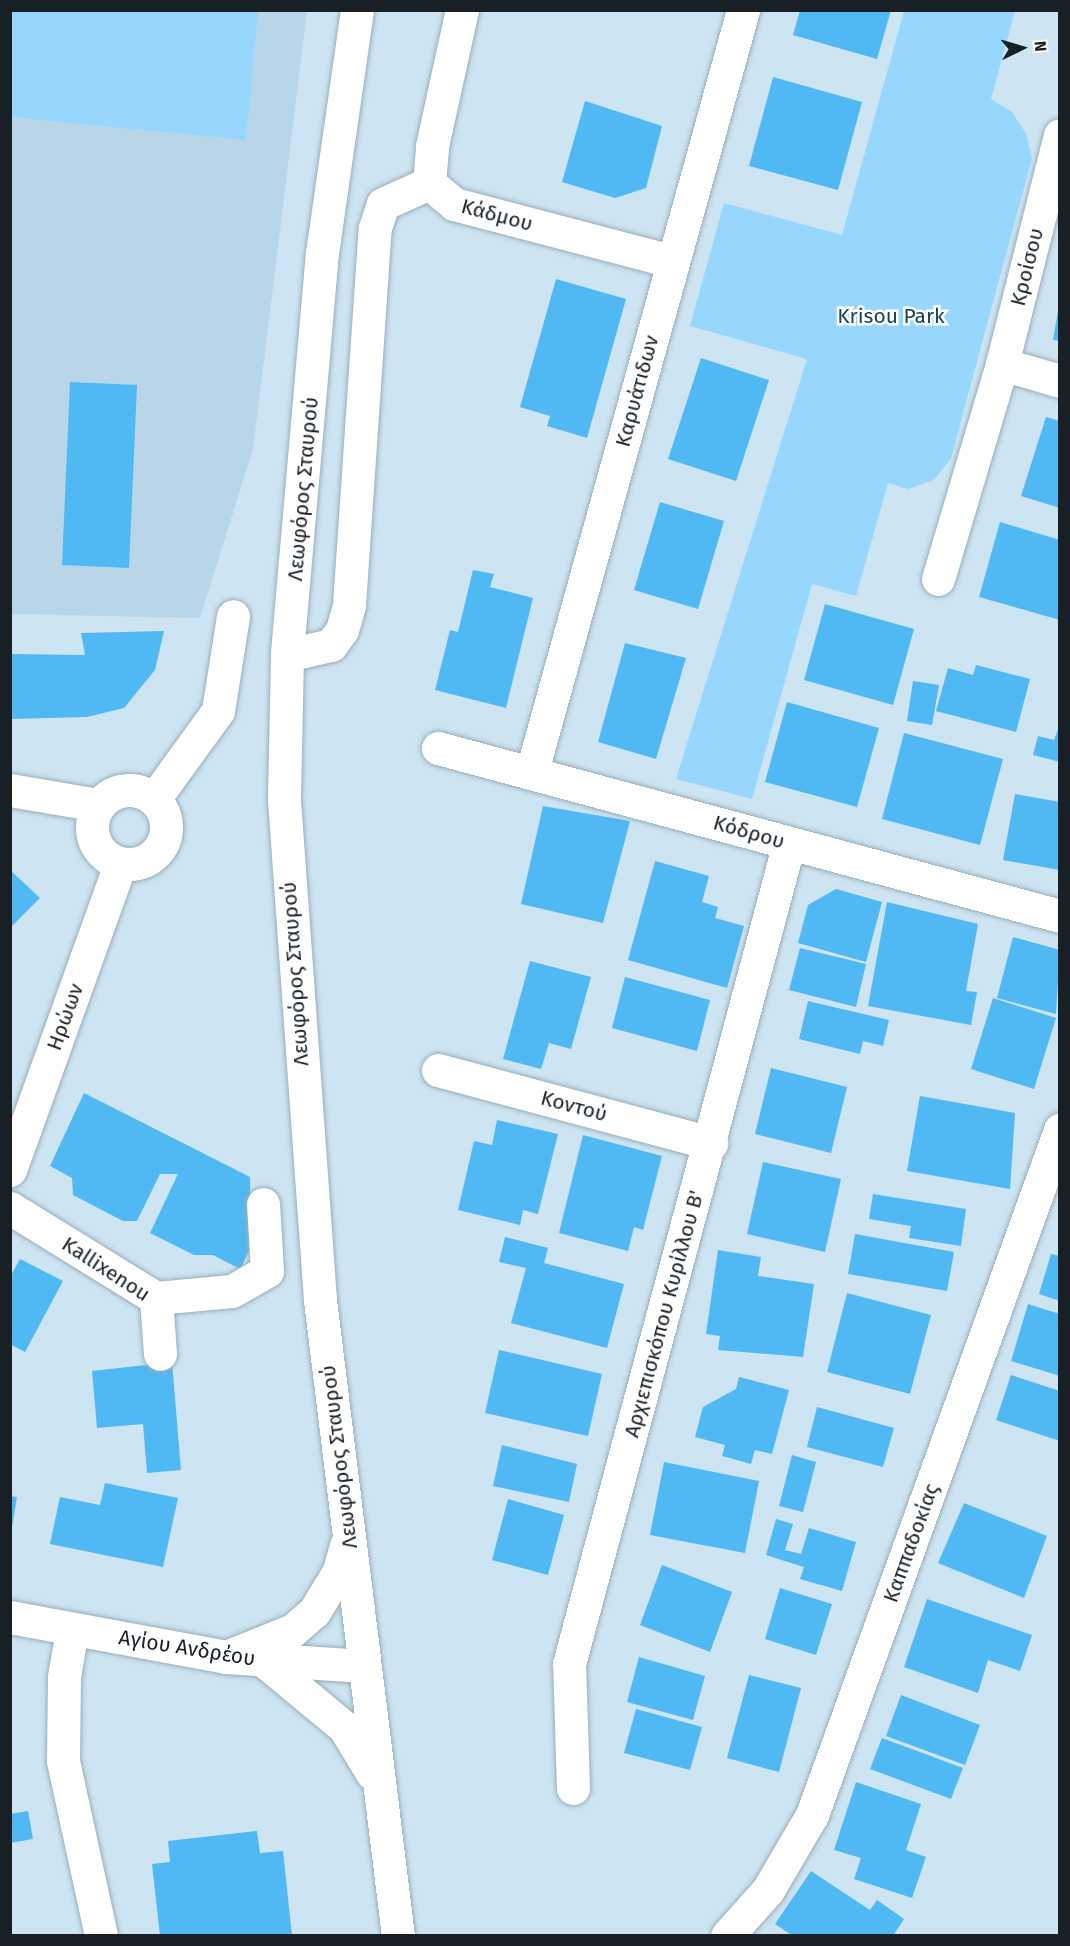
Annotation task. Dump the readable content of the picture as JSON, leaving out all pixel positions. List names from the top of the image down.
{
  "streets": {
    "street": [
      "Κάδμου",
      "Κροίσου",
      "Καρυάτιδων",
      "Λεωφόρος Σταυρού",
      "Κόδρου",
      "Ηρώων",
      "Κοντού",
      "Kallixenou",
      "Αρχιεπισκόπου Κυρίλλου Β'",
      "Καππαδοκίας",
      "Αγίου Ανδρέου"
    ]
  },
  "crossings": [
    ["Κάδμου", "Καρυάτιδων"],
    ["Καρυάτιδων", "Κόδρου"],
    ["Λεωφόρος Σταυρού", "Αγίου Ανδρέου"],
    ["Κόδρου", "Αρχιεπισκόπου Κυρίλλου Β'"],
    ["Κοντού", "Αρχιεπισκόπου Κυρίλλου Β'"]
  ],
  "parks": ["Krisou Park"],
  "north": "right"
}
